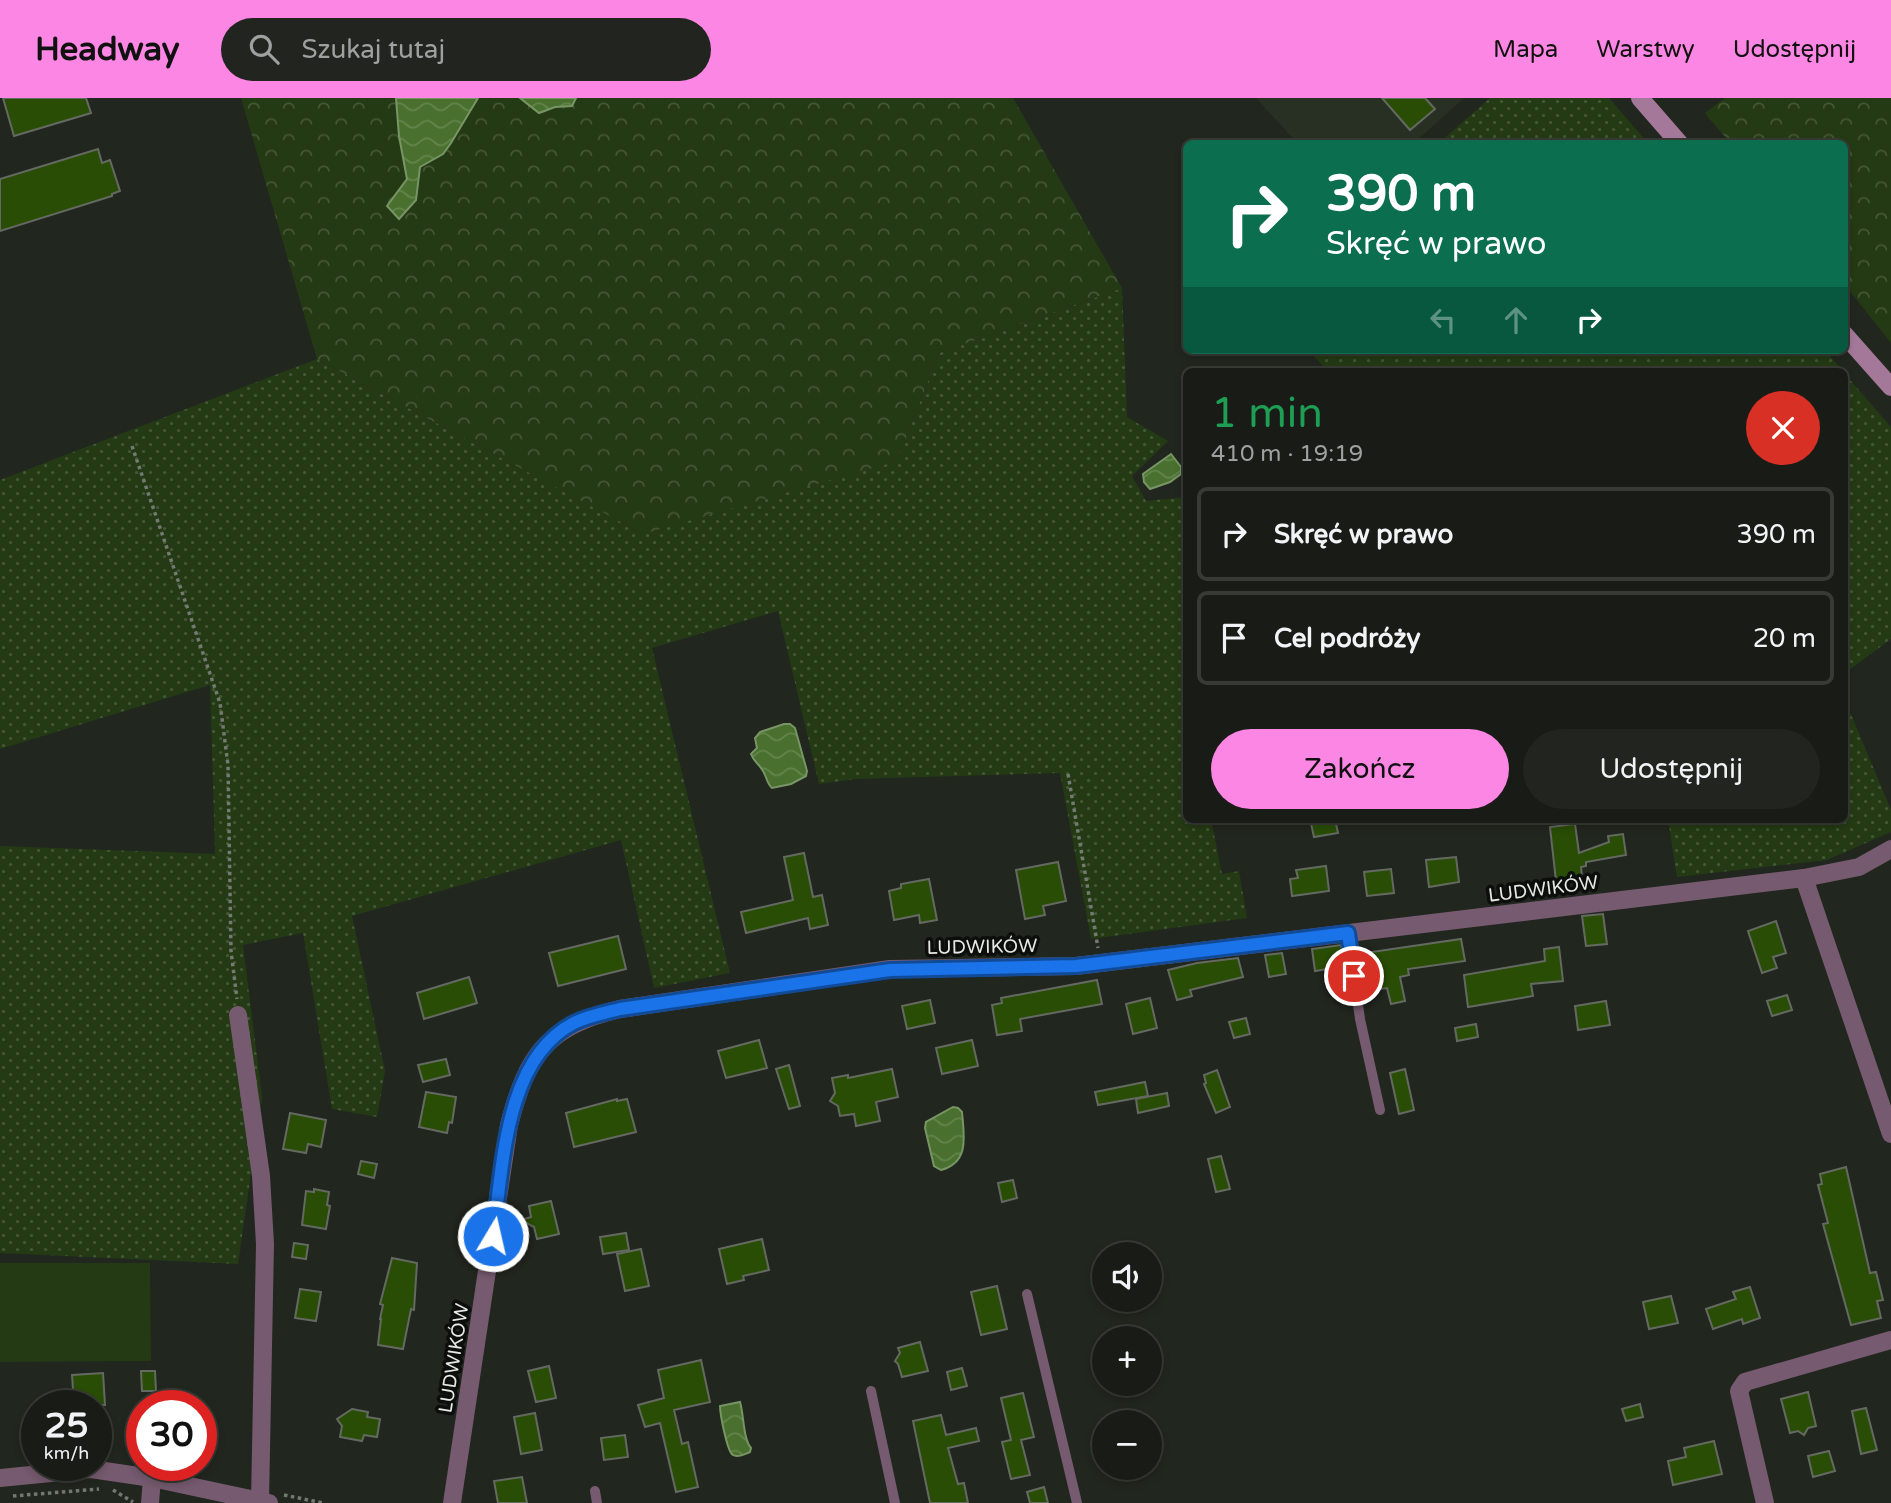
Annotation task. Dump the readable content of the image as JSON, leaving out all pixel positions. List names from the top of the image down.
{
  "streets": {
    "street": ["LUDWIKÓW"]
  },
  "page": {
    "header": "Headway",
    "search": "Szukaj tutaj",
    "nav": ["Mapa", "Warstwy", "Udostępnij"],
    "turn": ["390 m", "Skręć w prawo"],
    "heading": ["1 min", "410 m · 19:19"],
    "list": [
      {
        "name": "Skręć w prawo",
        "value": "390 m"
      },
      {
        "name": "Cel podróży",
        "value": "20 m"
      }
    ],
    "buttons": ["Zakończ", "Udostępnij"],
    "map_buttons": ["+", "−"],
    "speed": "25 km/h",
    "limit": "30"
  }
}
